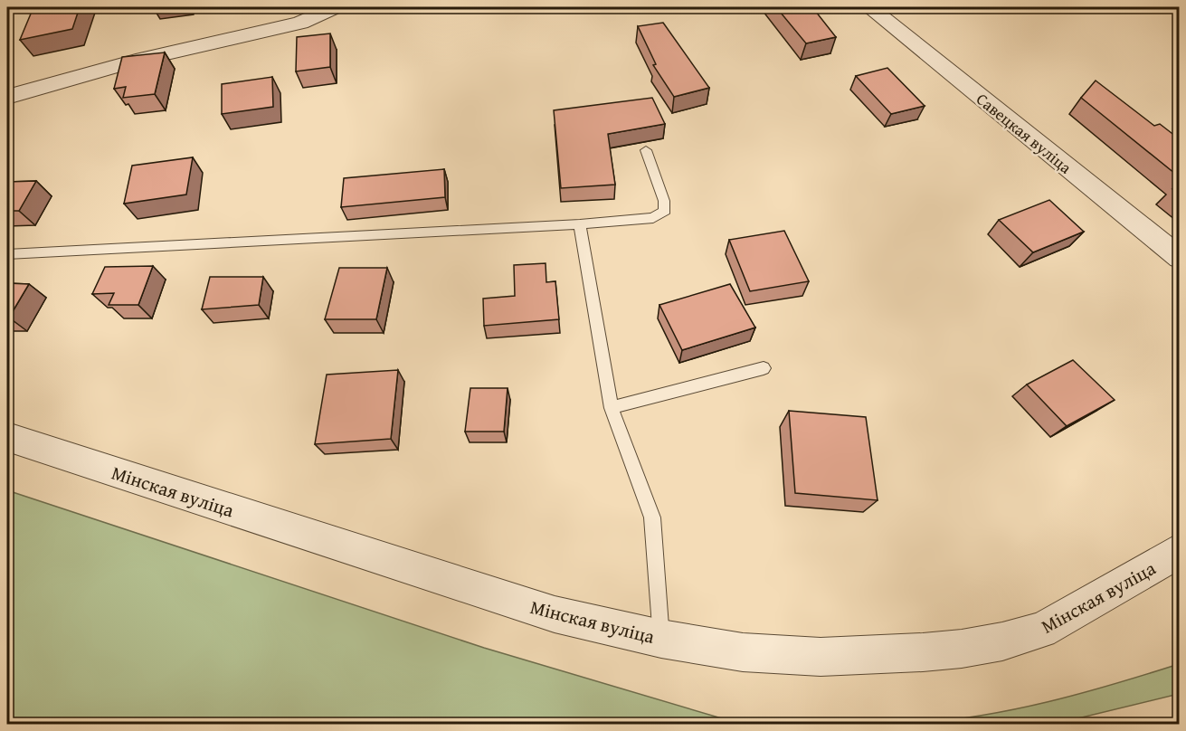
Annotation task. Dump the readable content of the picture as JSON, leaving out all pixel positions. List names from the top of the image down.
{
  "streets": {
    "street": ["Савецкая вуліца", "Мінская вуліца"]
  }
}
